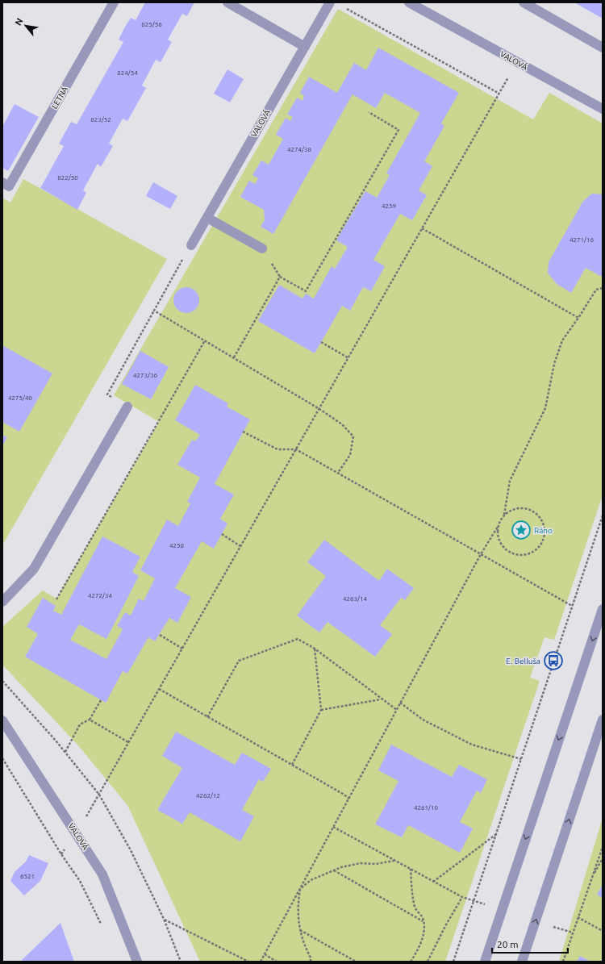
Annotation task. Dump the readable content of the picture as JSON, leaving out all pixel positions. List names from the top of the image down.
{
  "streets": {
    "street": ["VALOVÁ", "LETNÁ"]
  },
  "places": {
    "place": ["Ráno"],
    "bus stop": ["E. Belluša"]
  },
  "house_numbers": [
    "825/56",
    "824/54",
    "823/52",
    "4274/38",
    "822/50",
    "4259",
    "4271/16",
    "4273/36",
    "4275/40",
    "4258",
    "4272/34",
    "4263/14",
    "4262/12",
    "4261/10",
    "6521"
  ],
  "scale_bar": "20 m",
  "north": "top left"
}
